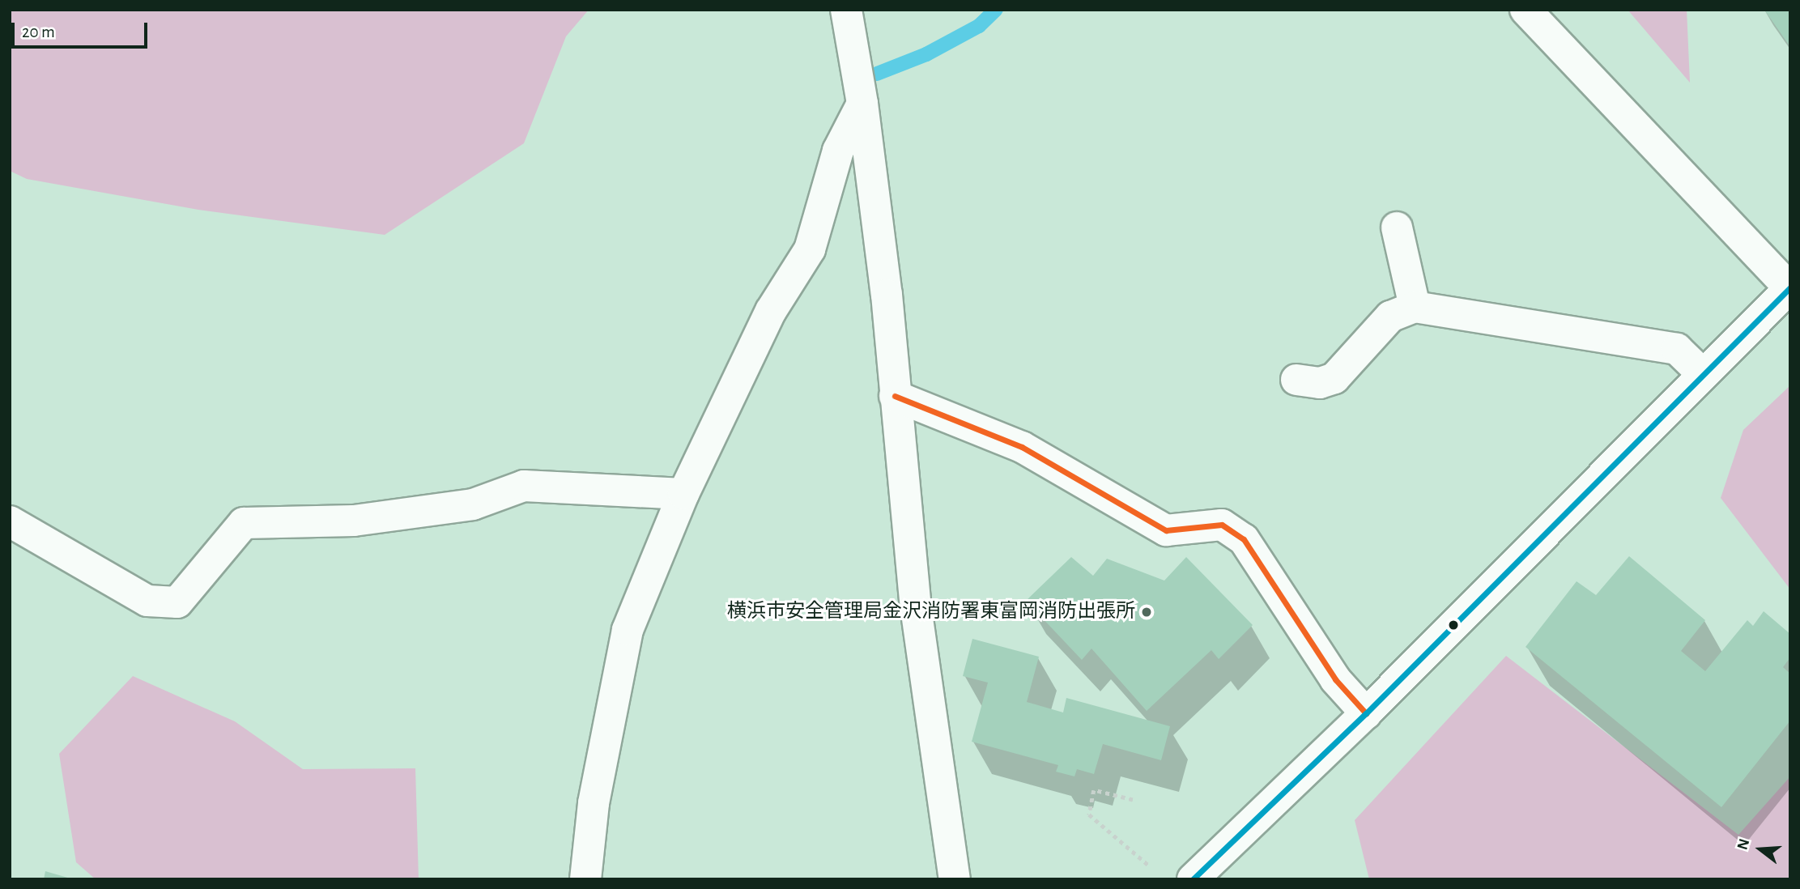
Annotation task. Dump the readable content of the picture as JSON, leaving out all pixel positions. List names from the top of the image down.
{
  "places": ["横浜市安全管理局金沢消防署東富岡消防出張所"],
  "lines": ["transit line 20"],
  "scale_bar": "20 m",
  "north": "left"
}
